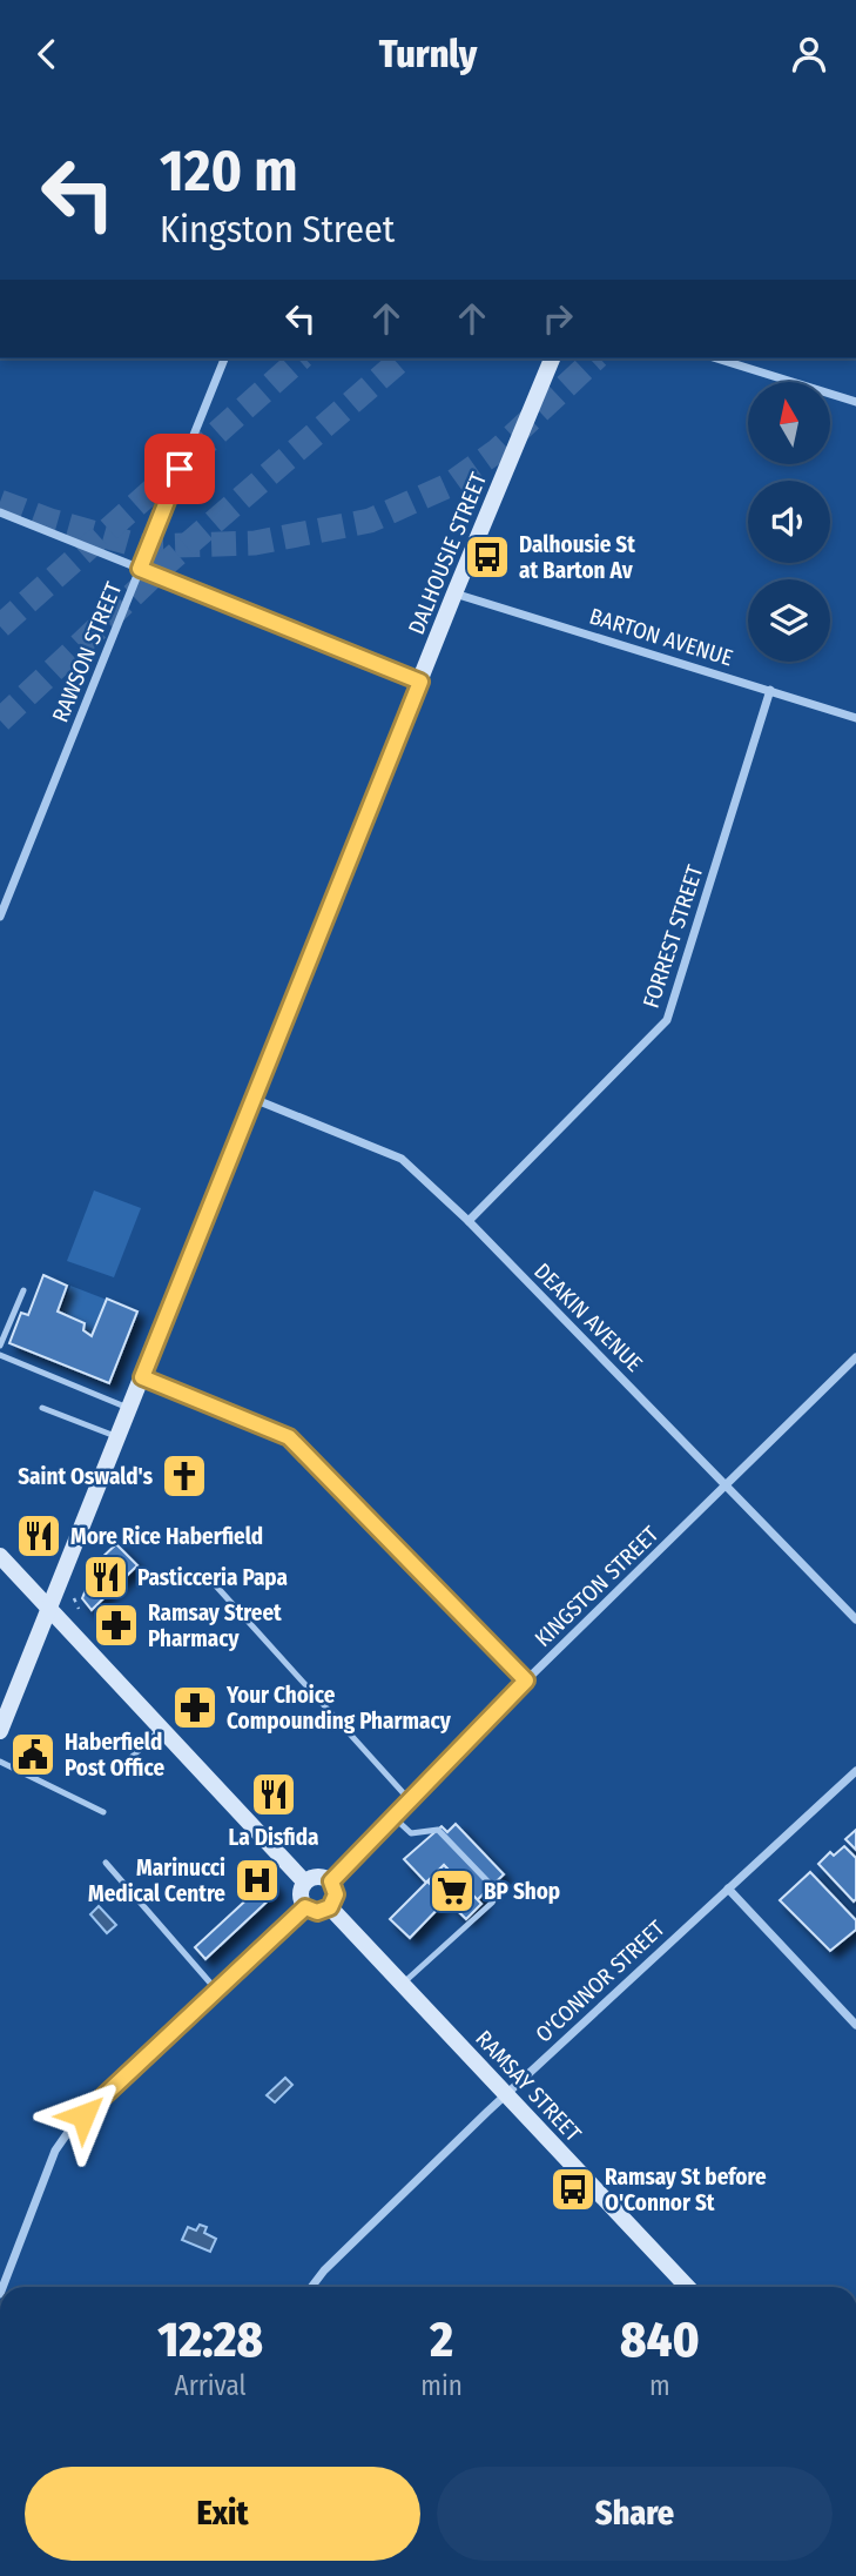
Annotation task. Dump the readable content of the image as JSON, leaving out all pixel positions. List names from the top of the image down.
{
  "streets": {
    "street": [
      "DALHOUSIE STREET",
      "BARTON AVENUE",
      "RAWSON STREET",
      "FORREST STREET",
      "DEAKIN AVENUE",
      "KINGSTON STREET",
      "O'CONNOR STREET",
      "RAMSAY STREET"
    ]
  },
  "crossings": [
    ["DALHOUSIE STREET", "BARTON AVENUE"],
    ["DALHOUSIE STREET", "DEAKIN AVENUE"],
    ["BARTON AVENUE", "FORREST STREET"],
    ["FORREST STREET", "DEAKIN AVENUE"],
    ["DEAKIN AVENUE", "KINGSTON STREET"],
    ["KINGSTON STREET", "RAMSAY STREET"],
    ["O'CONNOR STREET", "RAMSAY STREET"]
  ],
  "places": {
    "bus stop": ["Dalhousie St at Barton Av", "Ramsay St before O'Connor St"],
    "church": ["Saint Oswald's"],
    "restaurant": ["More Rice Haberfield", "Pasticceria Papa", "La Disfida"],
    "pharmacy": ["Ramsay Street Pharmacy", "Your Choice Compounding Pharmacy"],
    "public building": ["Haberfield Post Office"],
    "hospital": ["Marinucci Medical Centre"],
    "supermarket": ["BP Shop"]
  },
  "north": "top",
  "page": {
    "header": "Turnly",
    "turn": ["120 m", "Kingston Street"],
    "eta": [
      "12:28",
      "Arrival",
      "2",
      "min",
      "840",
      "m"
    ],
    "buttons": ["Exit", "Share"]
  }
}
